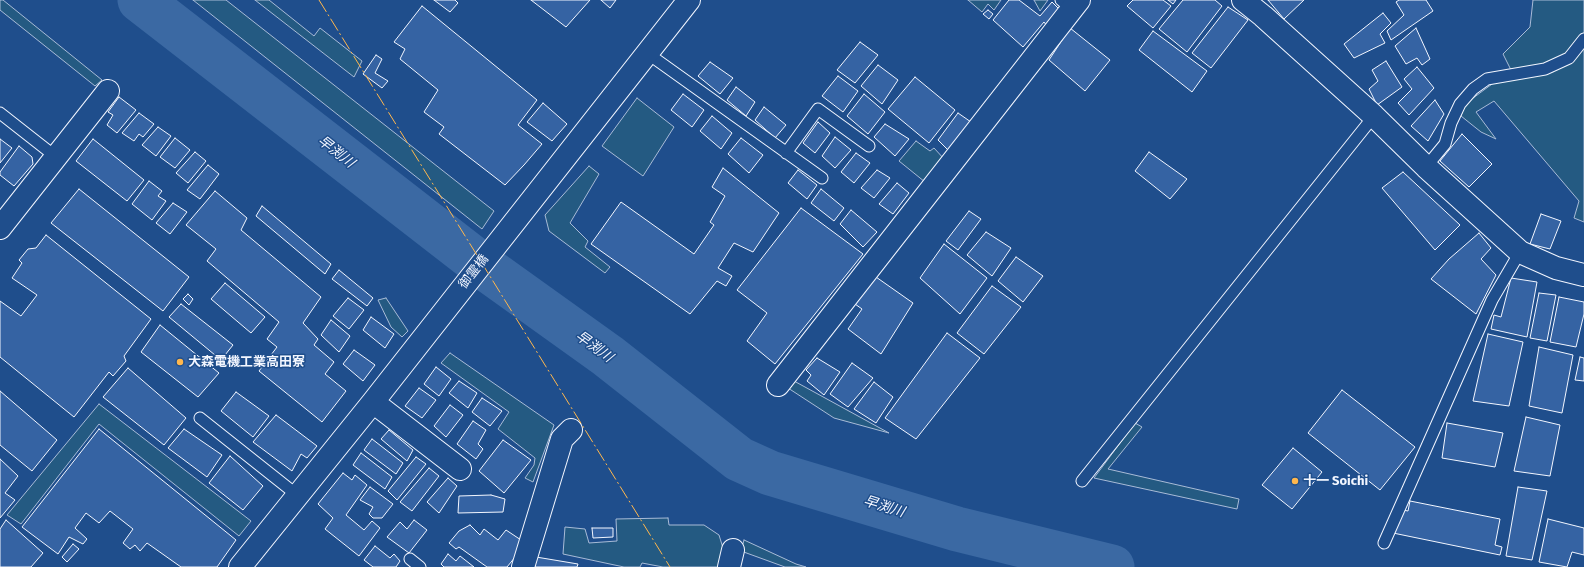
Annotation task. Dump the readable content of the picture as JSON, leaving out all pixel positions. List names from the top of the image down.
{
  "streets": {
    "street": ["御霊橋"]
  },
  "water": ["早渕川"],
  "places": ["大森電機工業高田寮", "十一 Soichi"]
}
